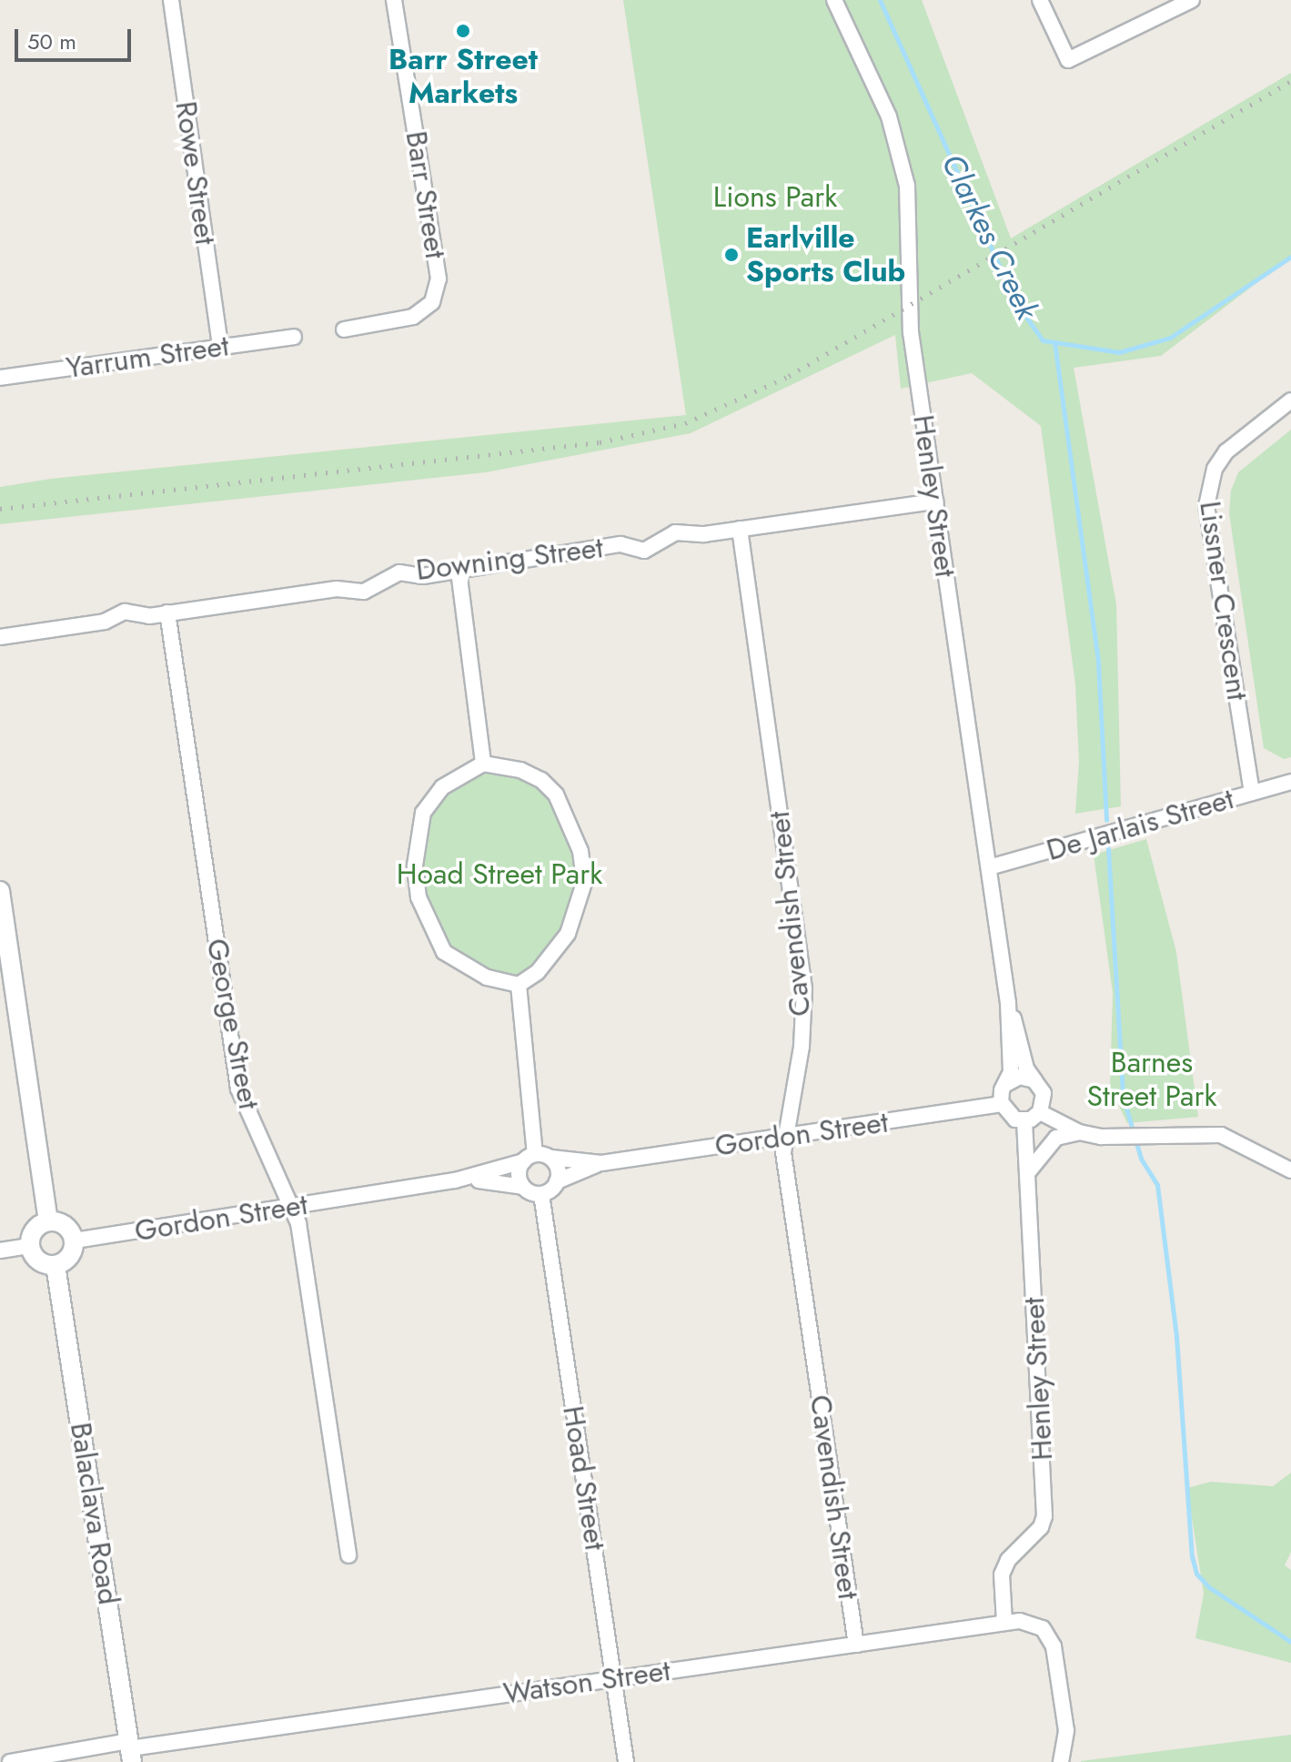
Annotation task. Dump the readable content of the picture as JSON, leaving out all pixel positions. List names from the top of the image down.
{
  "streets": {
    "street": [
      "Rowe Street",
      "Barr Street",
      "Yarrum Street",
      "Henley Street",
      "Downing Street",
      "Lissner Crescent",
      "De Jarlais Street",
      "Cavendish Street",
      "George Street",
      "Gordon Street",
      "Hoad Street",
      "Balaclava Road",
      "Watson Street"
    ]
  },
  "crossings": [
    ["Rowe Street", "Yarrum Street"],
    ["Henley Street", "Downing Street"],
    ["Henley Street", "De Jarlais Street"],
    ["Henley Street", "Gordon Street"],
    ["Henley Street", "Watson Street"],
    ["Downing Street", "Cavendish Street"],
    ["Downing Street", "George Street"],
    ["Lissner Crescent", "De Jarlais Street"],
    ["Cavendish Street", "Gordon Street"],
    ["Cavendish Street", "Watson Street"],
    ["George Street", "Gordon Street"],
    ["Gordon Street", "Hoad Street"],
    ["Gordon Street", "Balaclava Road"],
    ["Hoad Street", "Watson Street"],
    ["Balaclava Road", "Watson Street"]
  ],
  "water": ["Clarkes Creek"],
  "parks": ["Lions Park", "Hoad Street Park", "Barnes Street Park"],
  "places": ["Barr Street Markets", "Earlville Sports Club"],
  "scale_bar": "50 m"
}
